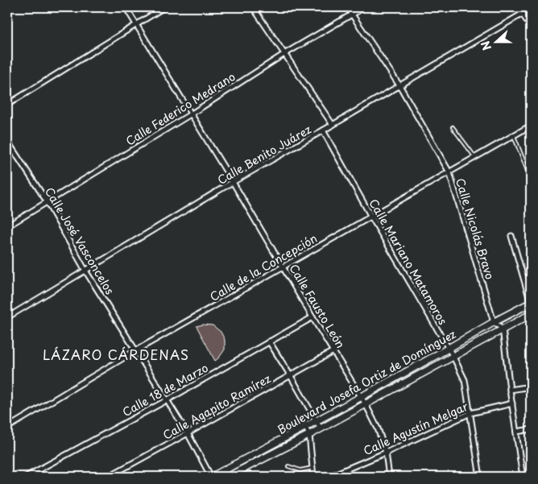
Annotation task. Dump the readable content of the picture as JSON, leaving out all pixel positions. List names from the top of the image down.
{
  "streets": {
    "street": [
      "Calle Federico Medrano",
      "Calle Benito Juárez",
      "Calle Nicolás Bravo",
      "Calle José Vasconcelos",
      "Calle Mariano Matamoros",
      "Calle de la Concepción",
      "Calle Fausto León",
      "Boulevard Josefa Ortiz de Domínguez",
      "Calle 18 de Marzo",
      "Calle Agapito Ramírez",
      "Calle Agustín Melgar"
    ]
  },
  "crossings": [
    ["Calle Federico Medrano", "Calle Nicolás Bravo"],
    ["Calle Federico Medrano", "Calle José Vasconcelos"],
    ["Calle Federico Medrano", "Calle Fausto León"],
    ["Calle Benito Juárez", "Calle Nicolás Bravo"],
    ["Calle Benito Juárez", "Calle José Vasconcelos"],
    ["Calle Benito Juárez", "Calle Mariano Matamoros"],
    ["Calle Benito Juárez", "Calle Fausto León"],
    ["Calle Nicolás Bravo", "Calle de la Concepción"],
    ["Calle Nicolás Bravo", "Boulevard Josefa Ortiz de Domínguez"],
    ["Calle José Vasconcelos", "Calle de la Concepción"],
    ["Calle José Vasconcelos", "Boulevard Josefa Ortiz de Domínguez"],
    ["Calle José Vasconcelos", "Calle 18 de Marzo"],
    ["Calle José Vasconcelos", "Calle Agapito Ramírez"],
    ["Calle Mariano Matamoros", "Calle de la Concepción"],
    ["Calle Mariano Matamoros", "Boulevard Josefa Ortiz de Domínguez"],
    ["Calle Mariano Matamoros", "Calle Agustín Melgar"],
    ["Calle de la Concepción", "Calle Fausto León"],
    ["Calle Fausto León", "Boulevard Josefa Ortiz de Domínguez"],
    ["Calle Fausto León", "Calle 18 de Marzo"],
    ["Calle Fausto León", "Calle Agapito Ramírez"],
    ["Calle Fausto León", "Calle Agustín Melgar"]
  ],
  "districts": ["LÁZARO CÁRDENAS"],
  "north": "left"
}
